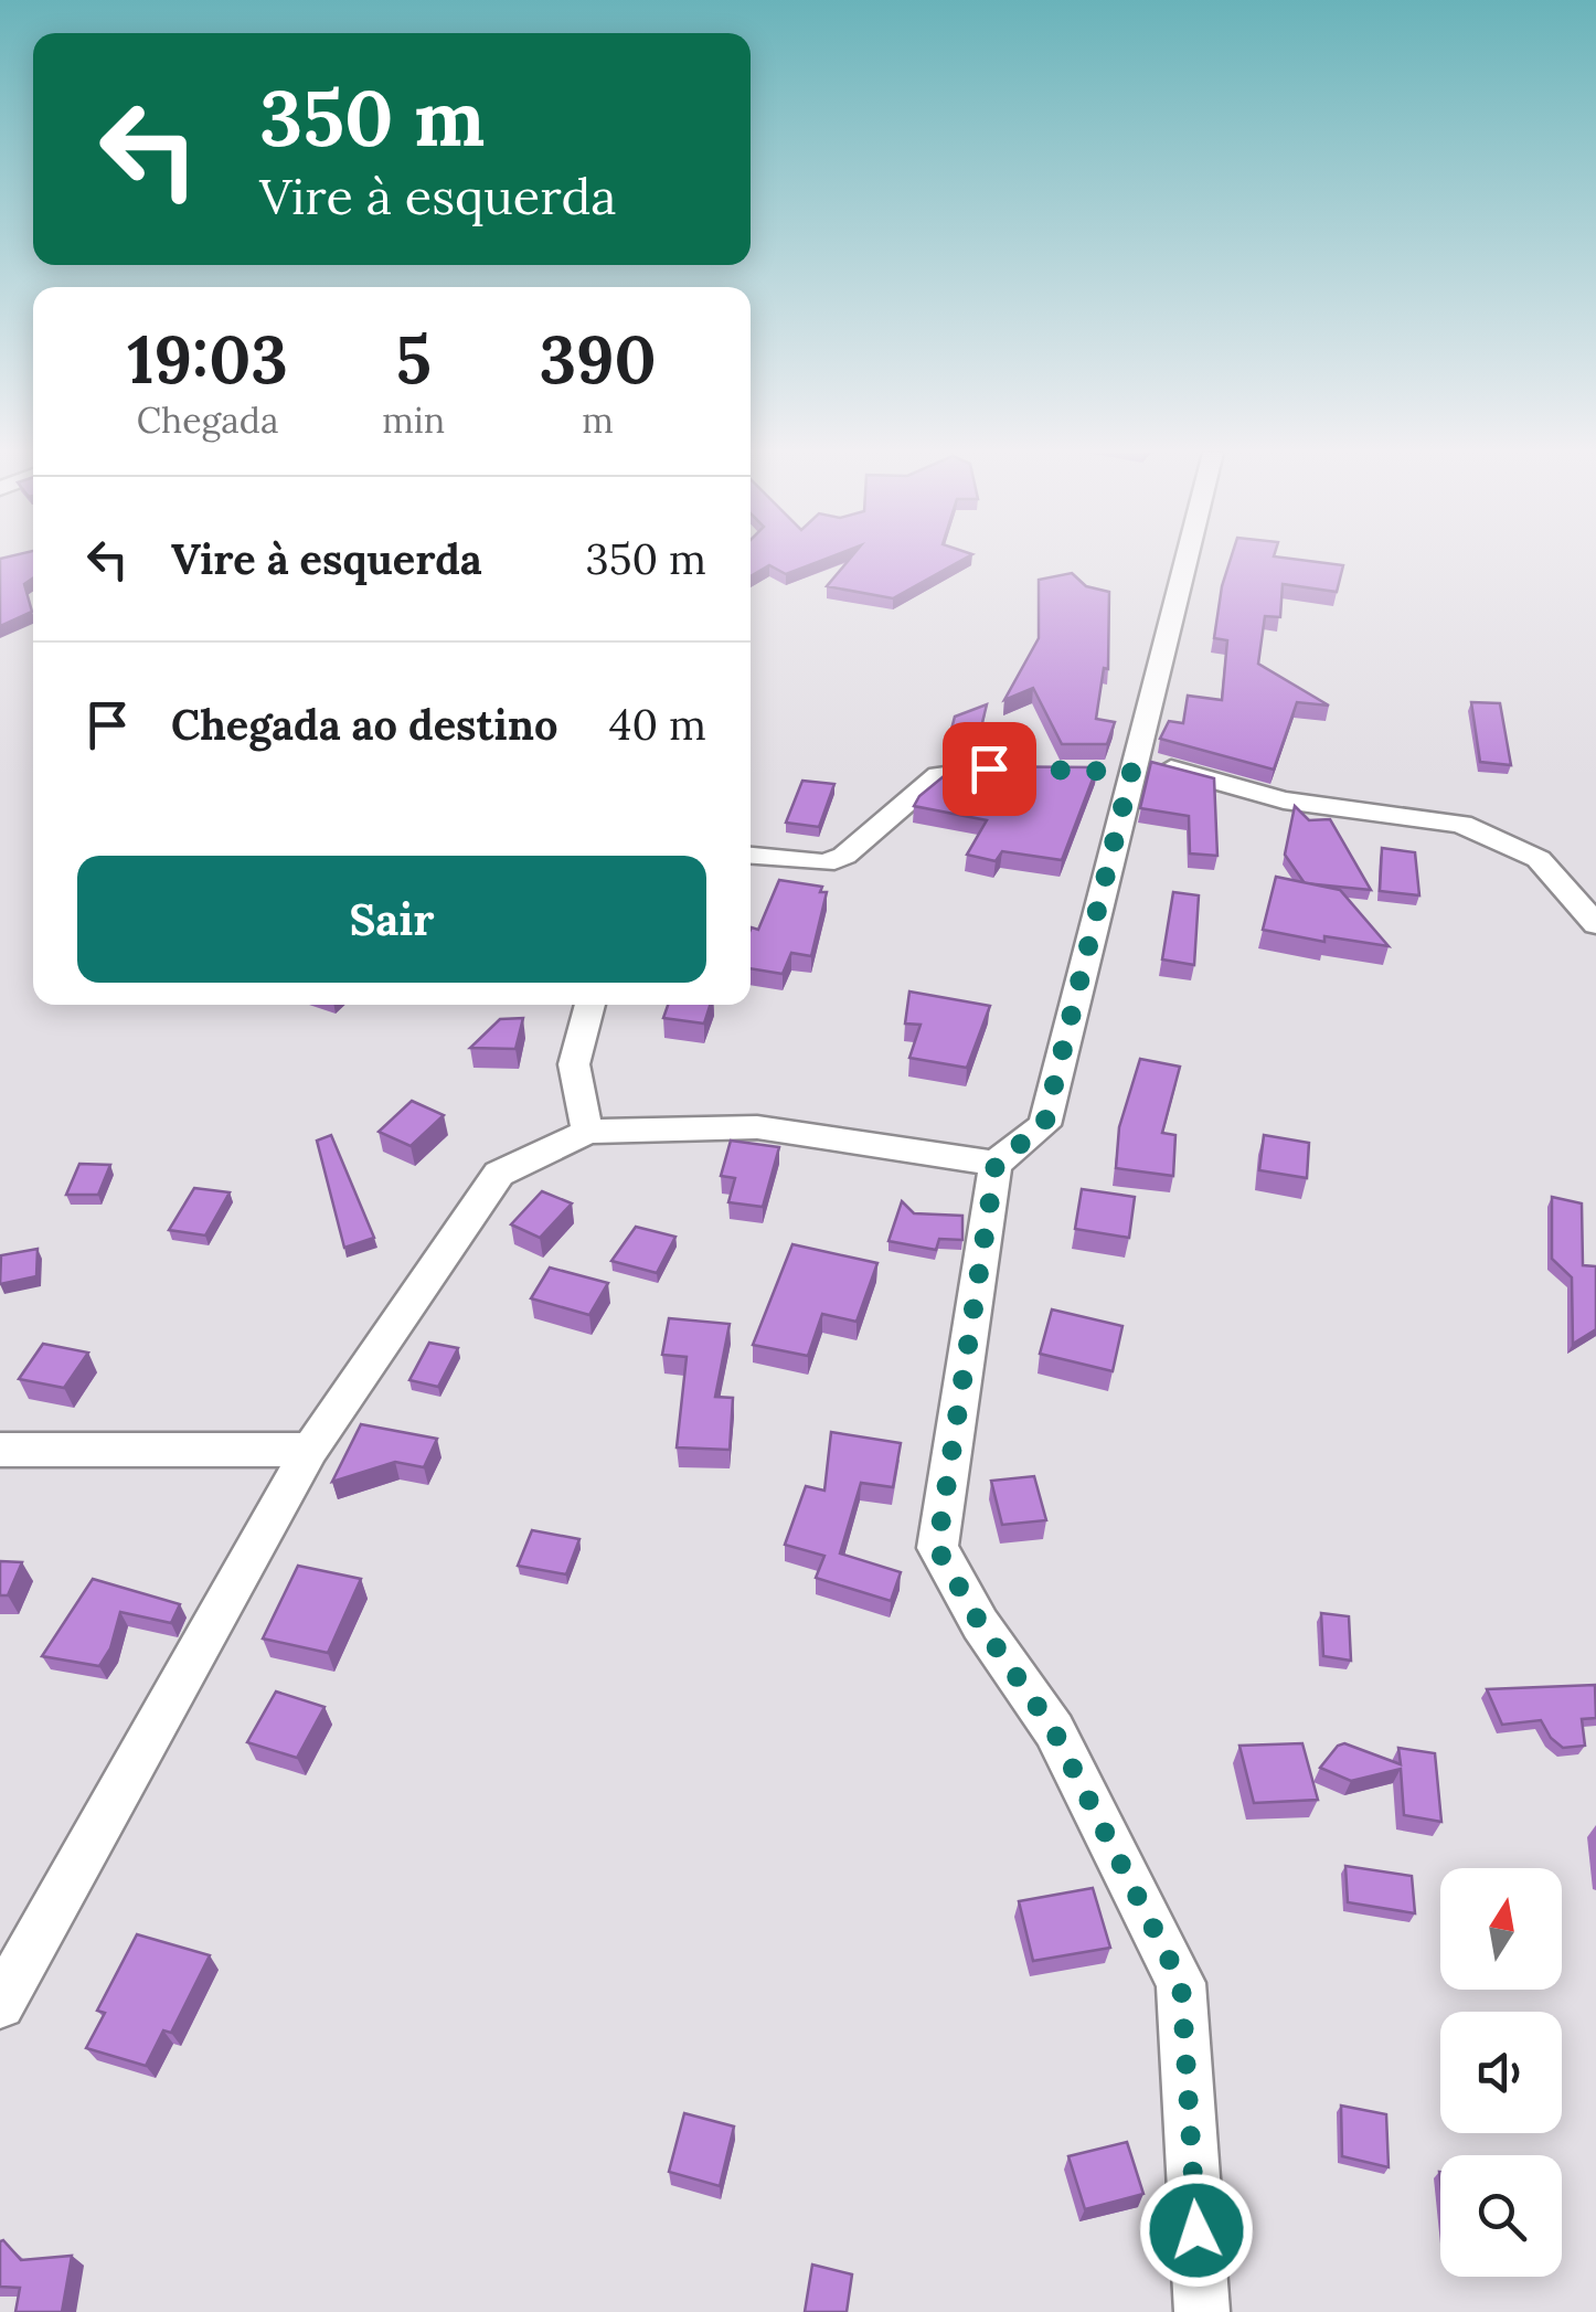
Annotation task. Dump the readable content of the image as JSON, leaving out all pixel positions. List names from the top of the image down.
{
  "north": "top",
  "page": {
    "turn": ["350 m", "Vire à esquerda"],
    "eta": [
      "19:03",
      "Chegada",
      "5",
      "min",
      "390",
      "m"
    ],
    "list": [
      {
        "name": "Vire à esquerda",
        "value": "350 m"
      },
      {
        "name": "Chegada ao destino",
        "value": "40 m"
      }
    ],
    "buttons": "Sair"
  }
}
